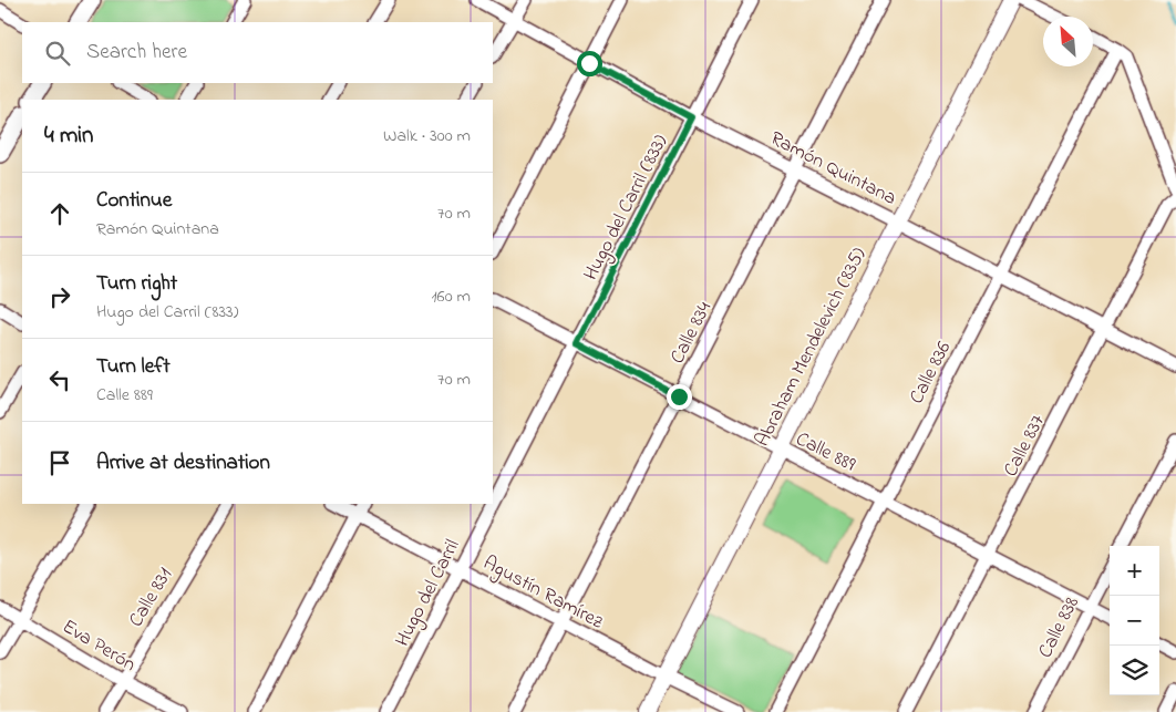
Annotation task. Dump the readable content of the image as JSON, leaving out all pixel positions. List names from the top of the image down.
{
  "streets": {
    "street": [
      "Ramón Quintana",
      "Hugo del Carril (833)",
      "Calle 834",
      "Abraham Mendelevich (835)",
      "Calle 836",
      "Calle 837",
      "Calle 889",
      "Agustín Ramírez",
      "Hugo del Carril",
      "Calle 831",
      "Calle 838",
      "Eva Perón"
    ]
  },
  "crossings": [
    ["Ramón Quintana", "Hugo del Carril (833)"],
    ["Ramón Quintana", "Calle 834"],
    ["Ramón Quintana", "Abraham Mendelevich (835)"],
    ["Ramón Quintana", "Calle 836"],
    ["Ramón Quintana", "Calle 837"],
    ["Hugo del Carril (833)", "Calle 889"],
    ["Hugo del Carril (833)", "Hugo del Carril"],
    ["Calle 834", "Calle 889"],
    ["Calle 834", "Agustín Ramírez"],
    ["Abraham Mendelevich (835)", "Calle 889"],
    ["Abraham Mendelevich (835)", "Agustín Ramírez"],
    ["Calle 836", "Calle 889"],
    ["Calle 837", "Calle 889"],
    ["Calle 889", "Hugo del Carril"],
    ["Calle 889", "Calle 838"],
    ["Agustín Ramírez", "Hugo del Carril"],
    ["Calle 831", "Eva Perón"]
  ],
  "north": "top left",
  "page": {
    "search": "Search here",
    "heading": ["4 min", "Walk · 300 m"],
    "list": [
      ["Continue", "Ramón Quintana", "70 m"],
      ["Turn right", "Hugo del Carril (833)", "160 m"],
      ["Turn left", "Calle 889", "70 m"],
      "Arrive at destination"
    ],
    "map_buttons": ["+", "−"]
  }
}
